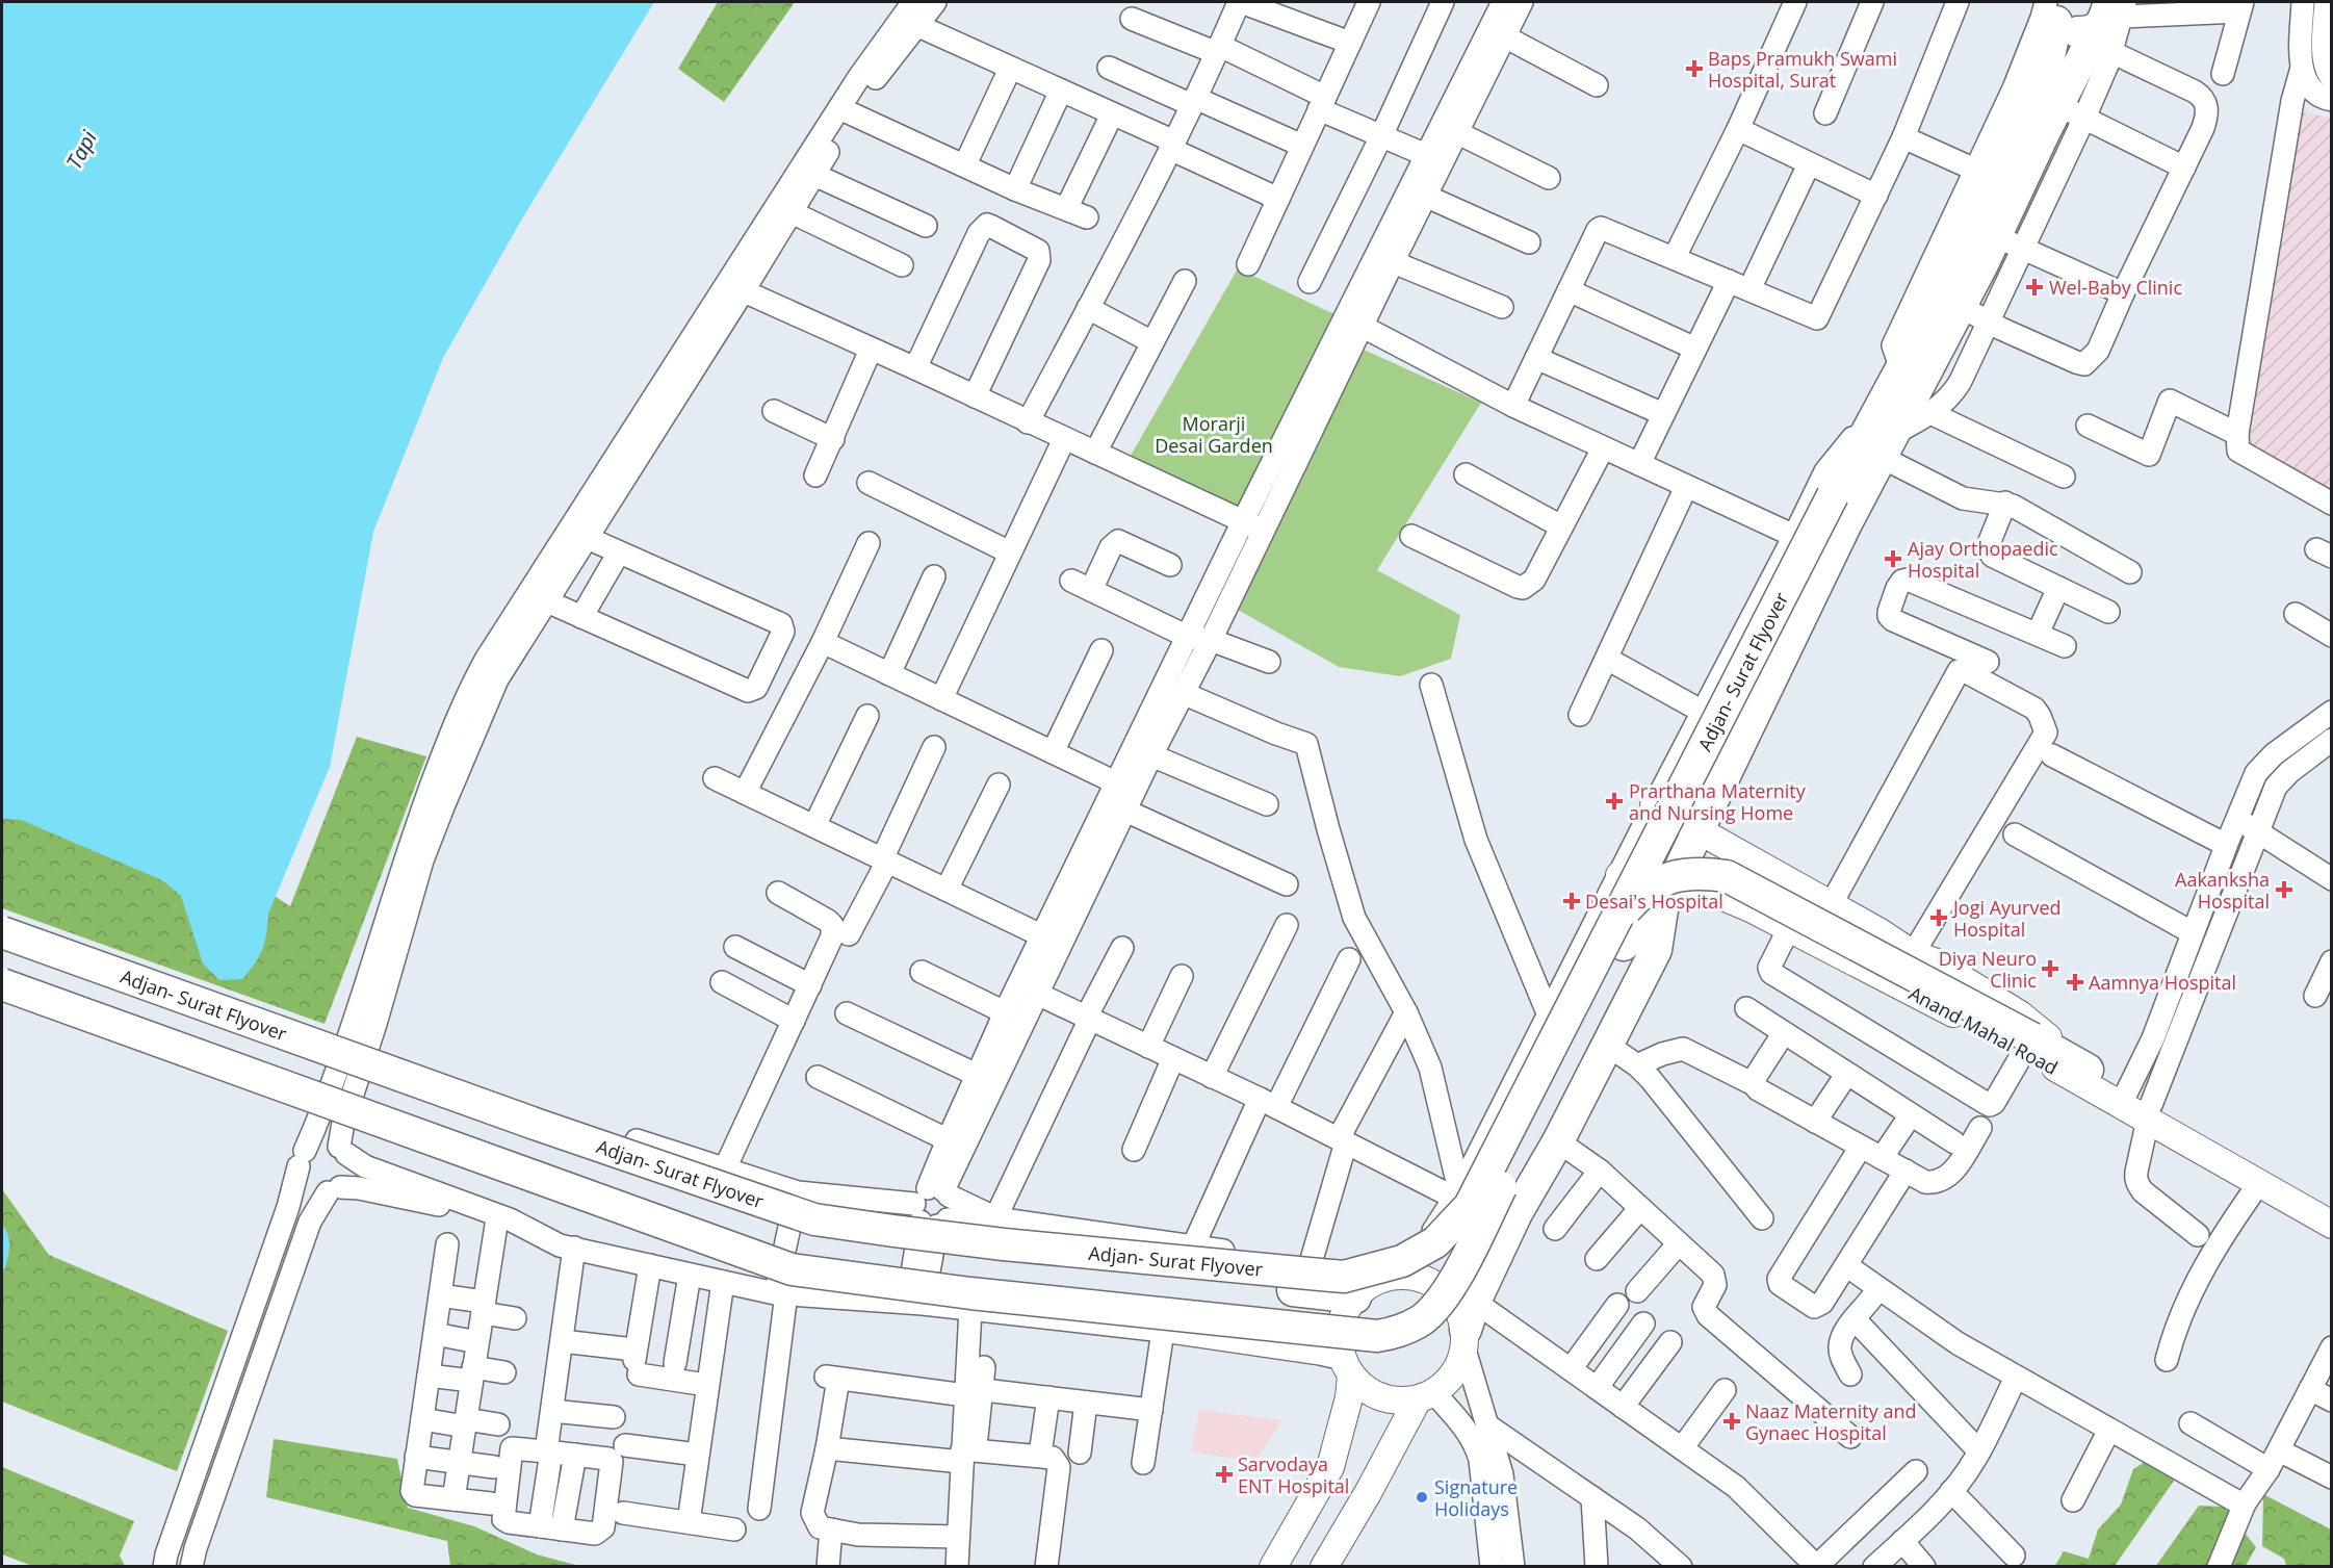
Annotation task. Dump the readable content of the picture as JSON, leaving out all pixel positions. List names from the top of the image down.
{
  "streets": {
    "highway": ["Adjan- Surat Flyover"],
    "main road": ["Anand Mahal Road"]
  },
  "crossings": [
    ["Adjan- Surat Flyover", "Anand Mahal Road"]
  ],
  "water": ["Tapi"],
  "parks": ["Morarji Desai Garden"],
  "places": {
    "health": [
      "Baps Pramukh Swami Hospital, Surat",
      "Wel-Baby Clinic",
      "Ajay Orthopaedic Hospital",
      "Prarthana Maternity and Nursing Home",
      "Aakanksha Hospital",
      "Desai's Hospital",
      "Jogi Ayurved Hospital",
      "Diya Neuro Clinic",
      "Aamnya Hospital",
      "Naaz Maternity and Gynaec Hospital",
      "Sarvodaya ENT Hospital"
    ],
    "other": ["Signature Holidays"]
  }
}
